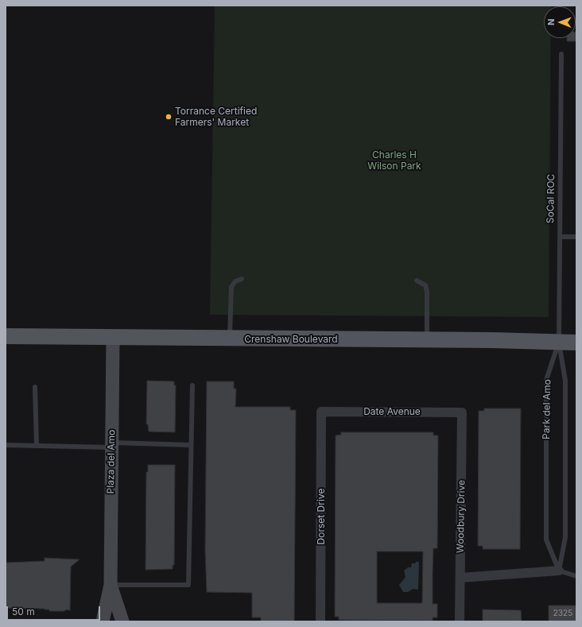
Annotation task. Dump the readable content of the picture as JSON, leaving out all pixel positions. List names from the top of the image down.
{
  "streets": {
    "main road": ["Crenshaw Boulevard", "Plaza del Amo"],
    "street": ["Date Avenue", "Dorset Drive", "Woodbury Drive"],
    "lane": ["SoCal ROC", "Park del Amo"]
  },
  "crossings": [
    ["SoCal ROC", "Crenshaw Boulevard"],
    ["SoCal ROC", "Park del Amo"],
    ["Crenshaw Boulevard", "Park del Amo"],
    ["Crenshaw Boulevard", "Plaza del Amo"],
    ["Date Avenue", "Dorset Drive"],
    ["Date Avenue", "Woodbury Drive"]
  ],
  "parks": ["Charles H Wilson Park"],
  "places": ["Torrance Certified Farmers' Market"],
  "house_numbers": ["2325"],
  "scale_bar": "50 m",
  "north": "left"
}
